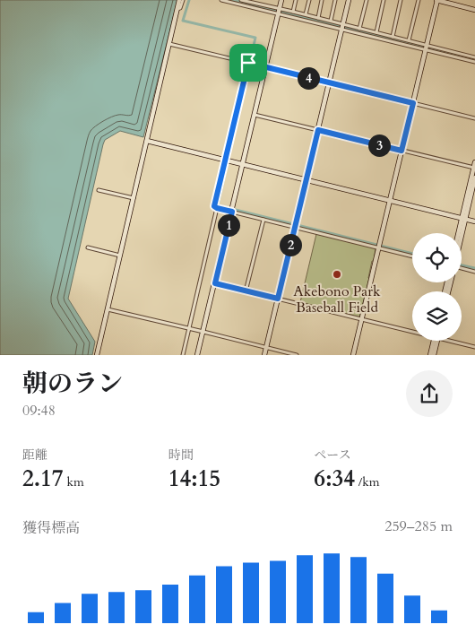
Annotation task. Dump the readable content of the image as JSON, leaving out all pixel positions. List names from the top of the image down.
{
  "places": ["Akebono Park Baseball Field"],
  "page": {
    "pins": [
      "4",
      "3",
      "1",
      "2"
    ],
    "heading": ["朝のラン", "09:48"],
    "stats": [
      ["距離", "2.17 km"],
      ["時間", "14:15"],
      ["ペース", "6:34 /km"]
    ],
    "chart": ["獲得標高", "259–285 m"]
  }
}
